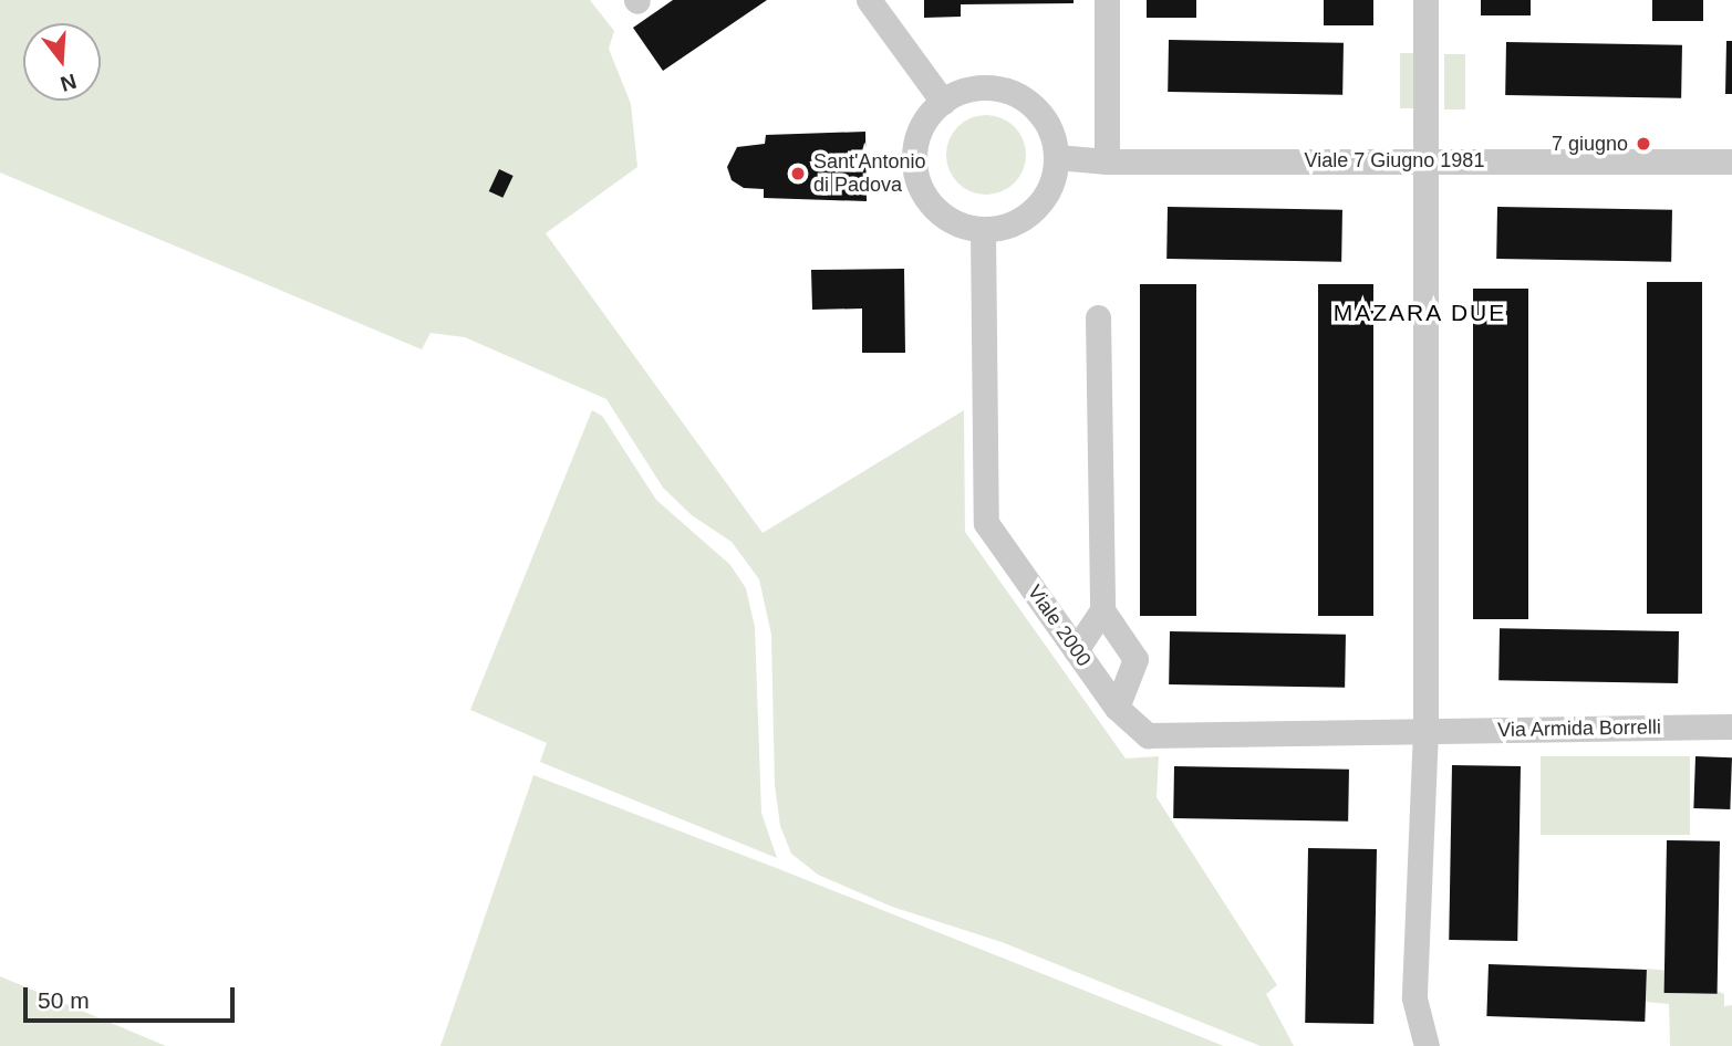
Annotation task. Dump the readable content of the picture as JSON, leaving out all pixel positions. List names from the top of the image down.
{
  "streets": {
    "street": ["Viale 7 Giugno 1981", "Viale 2000", "Via Armida Borrelli"]
  },
  "crossings": [
    ["Viale 7 Giugno 1981", "Viale 2000"],
    ["Viale 2000", "Via Armida Borrelli"]
  ],
  "districts": ["MAZARA DUE"],
  "places": ["7 giugno", "Sant'Antonio di Padova"],
  "scale_bar": "50 m",
  "north": "bottom"
}
